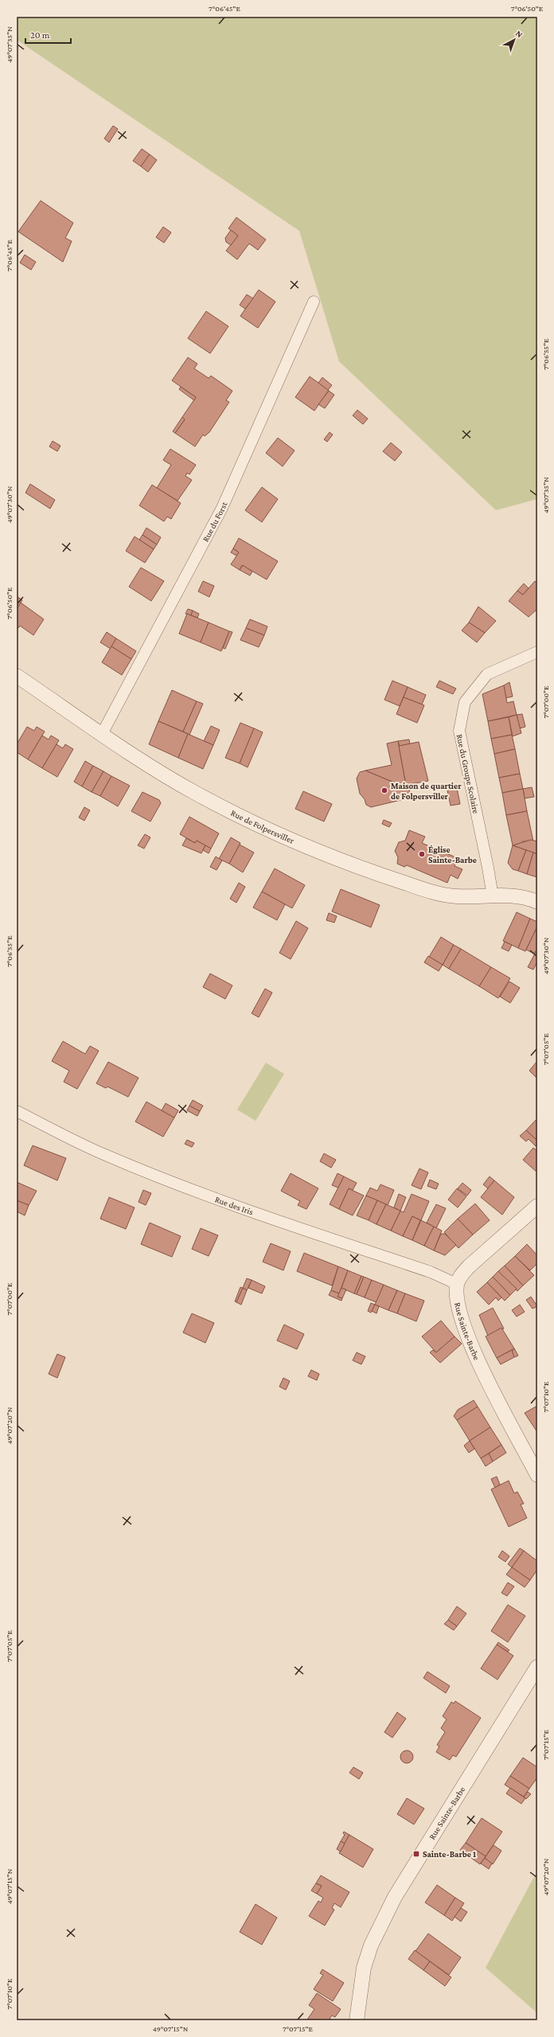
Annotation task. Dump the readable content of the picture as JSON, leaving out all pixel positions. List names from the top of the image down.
{
  "streets": {
    "street": [
      "Rue du Forst",
      "Rue du Groupe Scolaire",
      "Rue de Folpersviller",
      "Rue des Iris",
      "Rue Sainte-Barbe"
    ]
  },
  "crossings": [
    ["Rue du Forst", "Rue de Folpersviller"],
    ["Rue du Groupe Scolaire", "Rue de Folpersviller"],
    ["Rue des Iris", "Rue Sainte-Barbe"]
  ],
  "places": {
    "other": ["Maison de quartier de Folpersviller", "Église Sainte-Barbe"],
    "transit": ["Sainte-Barbe 1"]
  },
  "scale_bar": "20 m",
  "north": "top right",
  "coordinates": [
    "7°06'45\"E",
    "7°06'50\"E",
    "49°07'35\"N",
    "7°06'55\"E",
    "49°07'30\"N",
    "7°07'00\"E",
    "7°07'05\"E",
    "7°07'10\"E",
    "49°07'20\"N",
    "7°07'15\"E",
    "49°07'15\"N"
  ]
}
